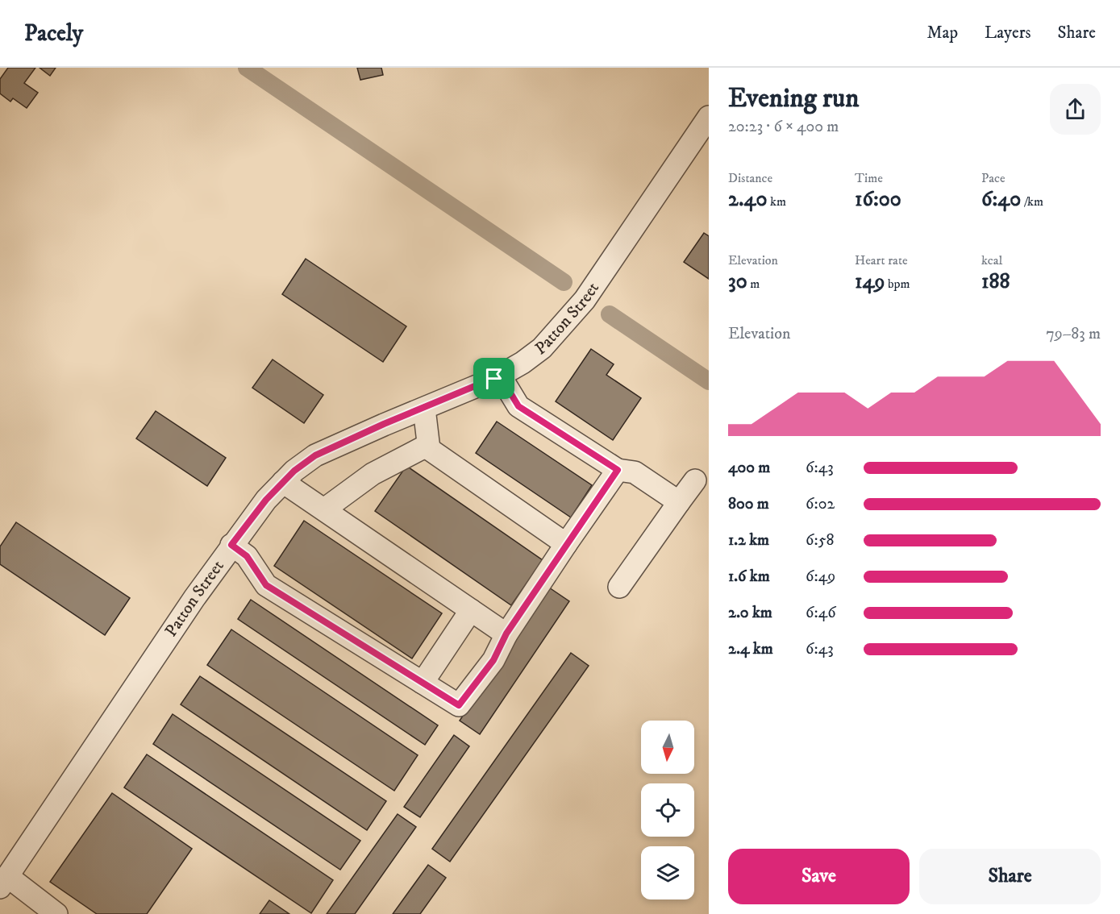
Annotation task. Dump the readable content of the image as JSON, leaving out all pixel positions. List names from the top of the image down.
{
  "streets": {
    "street": ["Patton Street"]
  },
  "north": "bottom",
  "page": {
    "header": "Pacely",
    "nav": ["Map", "Layers", "Share"],
    "heading": ["Evening run", "20:23 · 6 × 400 m"],
    "stats": [
      ["Distance", "2.40 km"],
      ["Time", "16:00"],
      ["Pace", "6:40 /km"],
      ["Elevation", "30 m"],
      ["Heart rate", "149 bpm"],
      ["kcal", "188"]
    ],
    "chart": ["Elevation", "79–83 m"],
    "list": [
      {
        "name": "400 m",
        "note": "6:43"
      },
      {
        "name": "800 m",
        "note": "6:02"
      },
      {
        "name": "1.2 km",
        "note": "6:58"
      },
      {
        "name": "1.6 km",
        "note": "6:49"
      },
      {
        "name": "2.0 km",
        "note": "6:46"
      },
      {
        "name": "2.4 km",
        "note": "6:43"
      }
    ],
    "buttons": ["Save", "Share"]
  }
}
